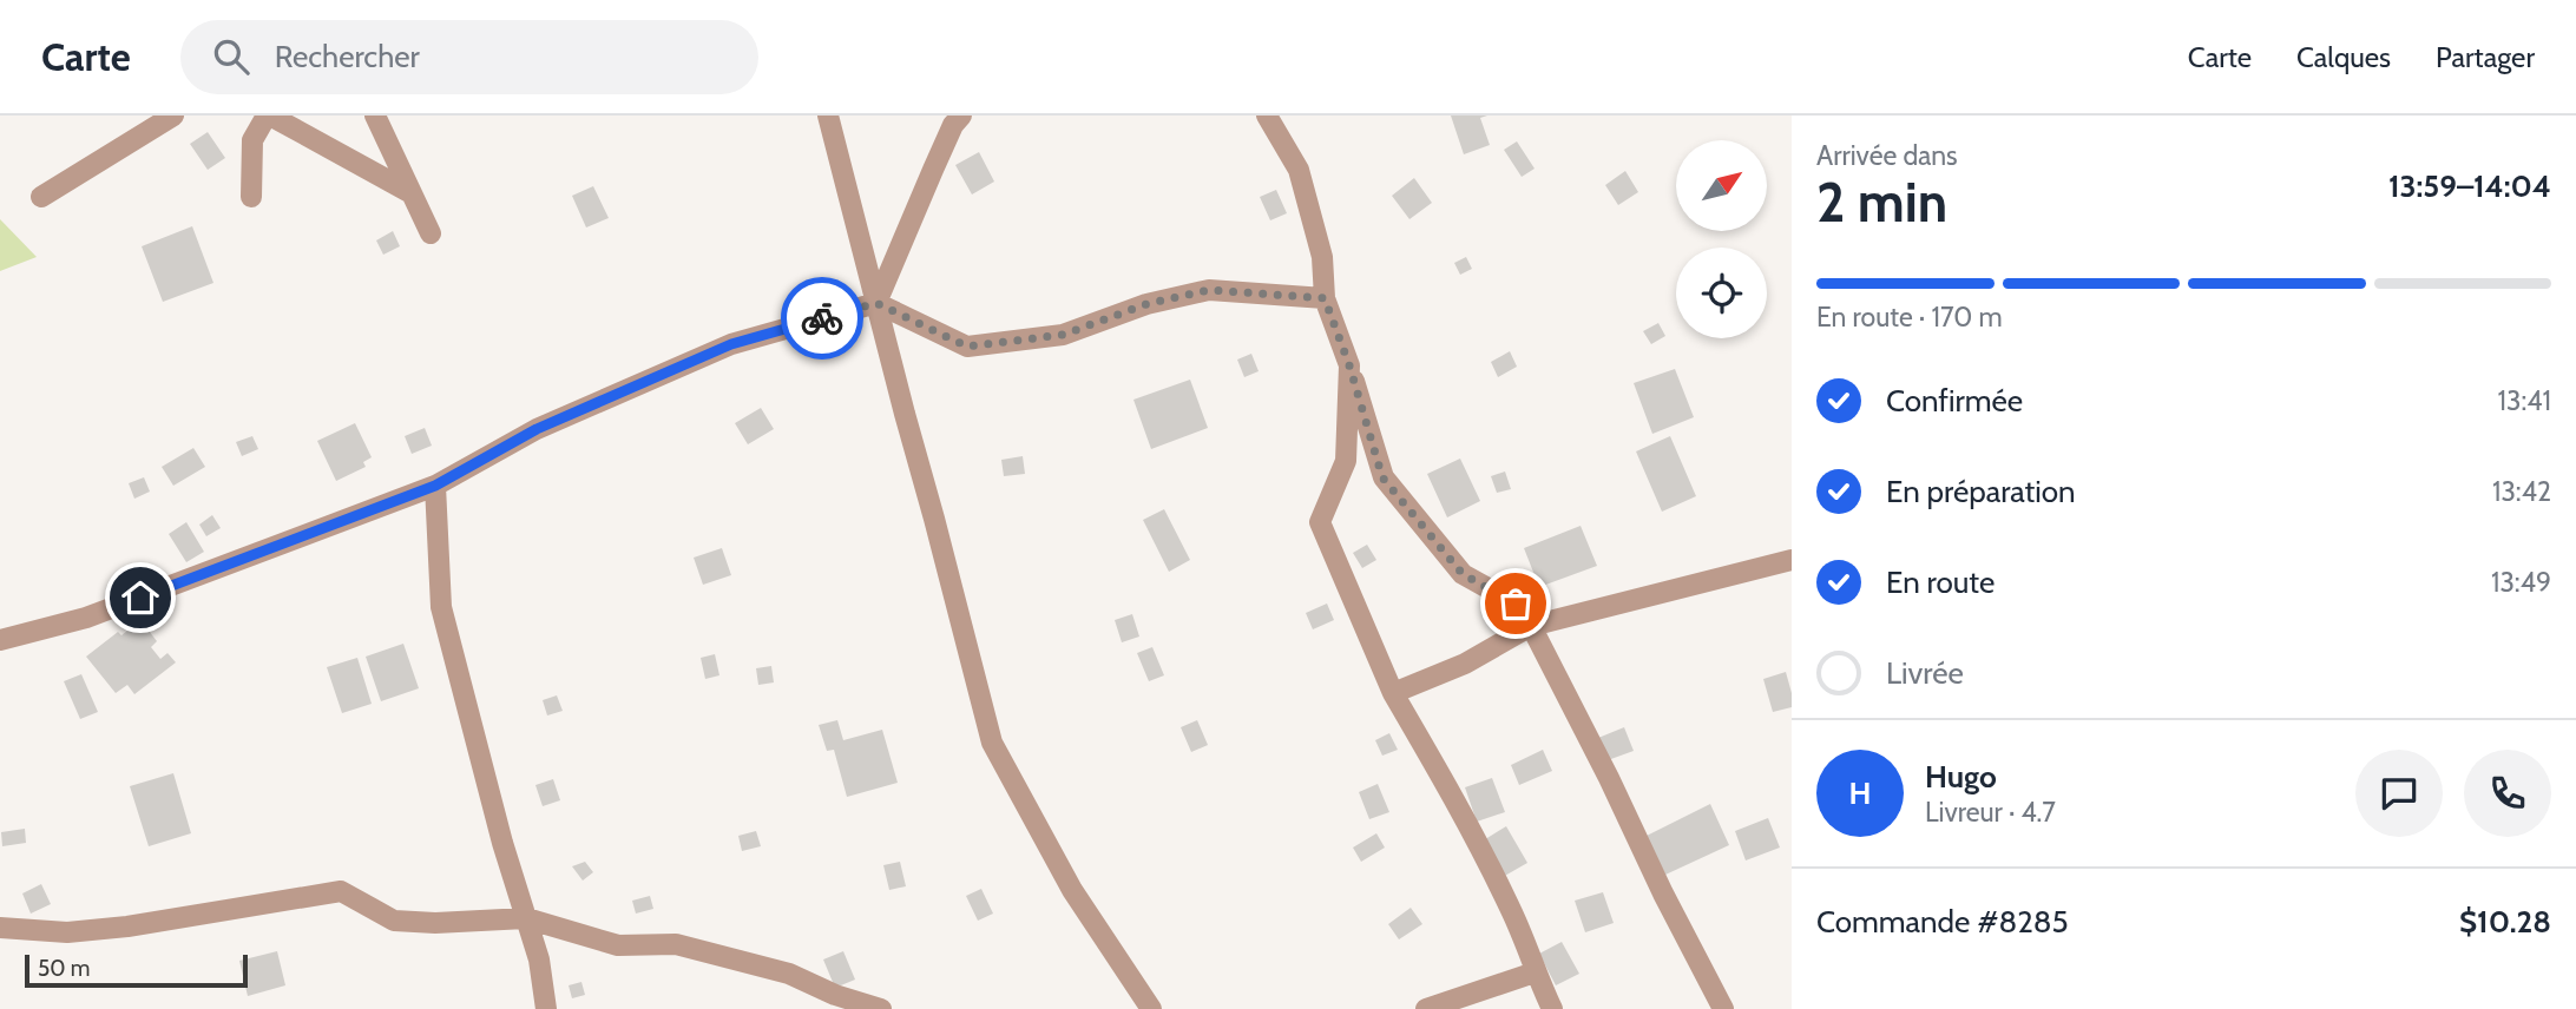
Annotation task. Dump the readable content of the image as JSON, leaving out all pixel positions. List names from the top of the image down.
{
  "scale_bar": "50 m",
  "north": "top right",
  "page": {
    "header": "Carte",
    "search": "Rechercher",
    "nav": ["Carte", "Calques", "Partager"],
    "heading": ["2 min", "Arrivée dans", "13:59–14:04"],
    "panel": [
      "Hugo",
      "Livreur · 4.7",
      "Commande #8285",
      "$10.28"
    ],
    "bar": "En route · 170 m",
    "list": [
      ["Confirmée", "13:41"],
      ["En préparation", "13:42"],
      ["En route", "13:49"],
      "Livrée"
    ],
    "round": "H",
    "scale": "50 m"
  }
}
